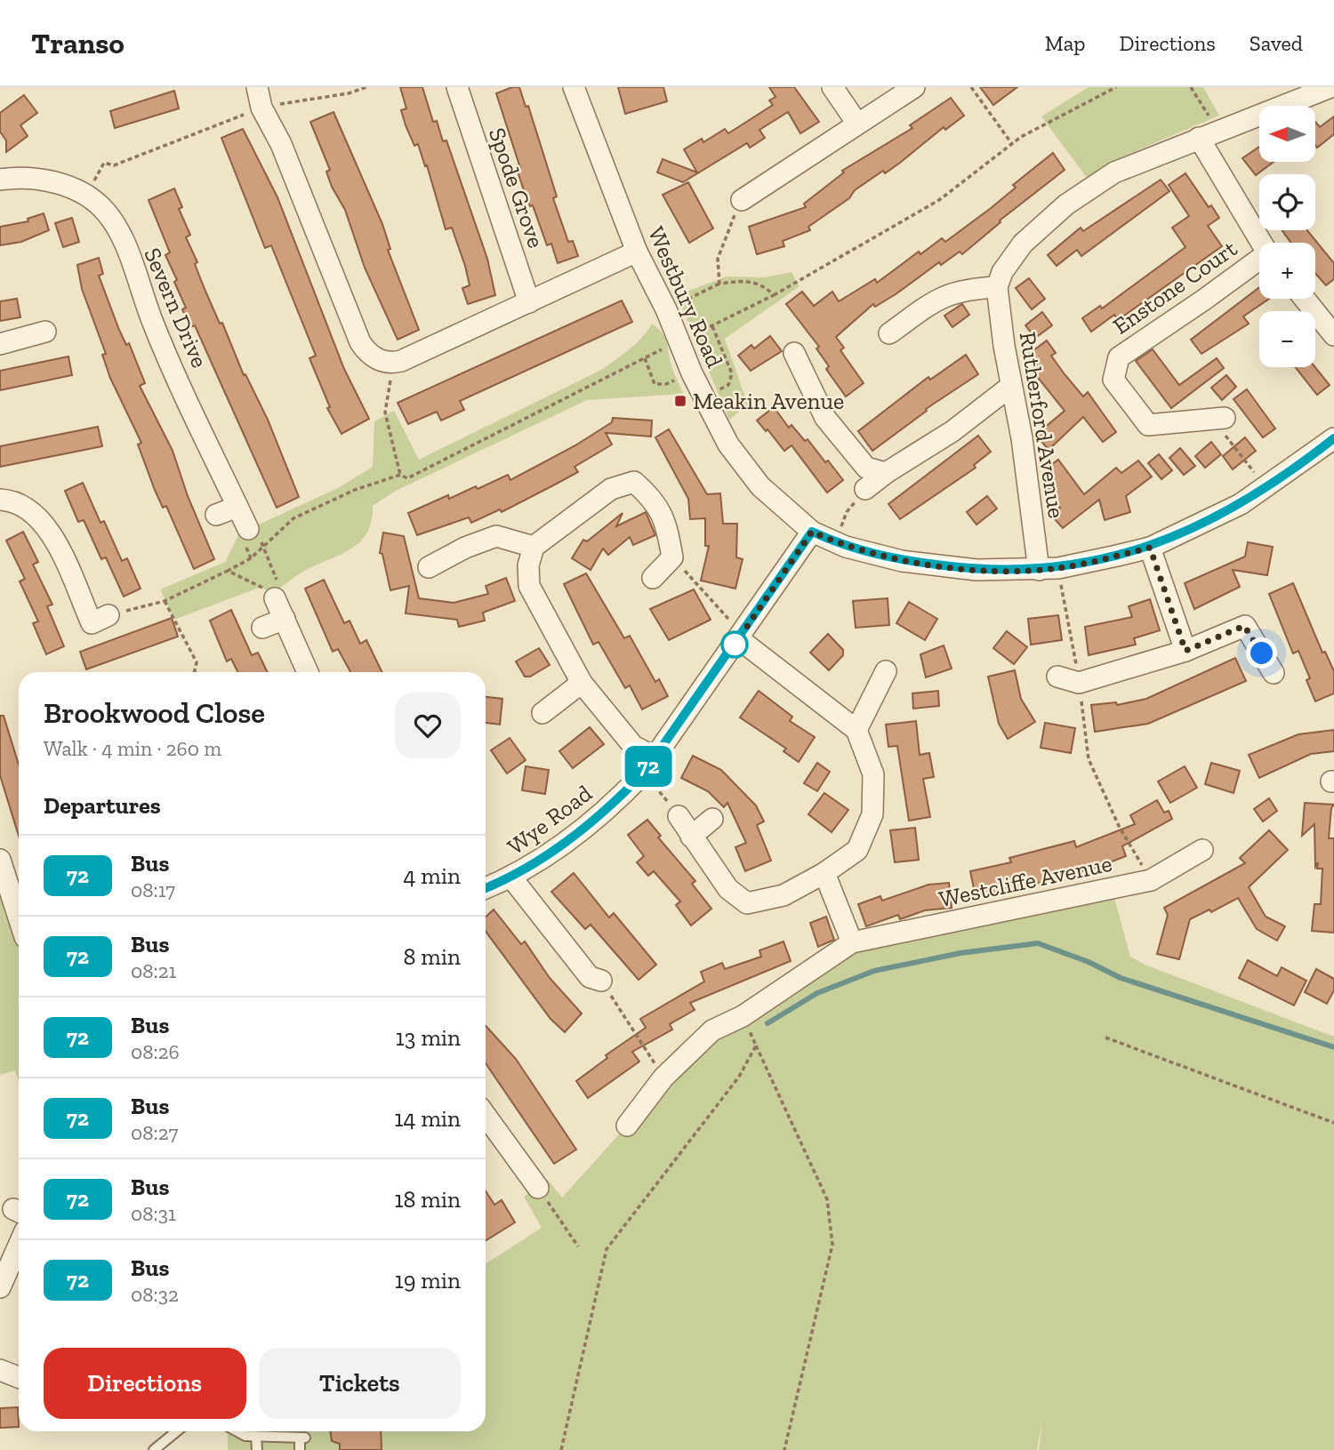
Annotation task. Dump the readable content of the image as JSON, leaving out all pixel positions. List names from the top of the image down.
{
  "streets": {
    "street": [
      "Spode Grove",
      "Enstone Court",
      "Westbury Road",
      "Severn Drive",
      "Rutherford Avenue",
      "Wye Road",
      "Westcliffe Avenue"
    ]
  },
  "crossings": [
    ["Westbury Road", "Rutherford Avenue"],
    ["Westbury Road", "Wye Road"]
  ],
  "places": {
    "transit": ["Meakin Avenue"]
  },
  "lines": ["bus line 72"],
  "north": "left",
  "page": {
    "header": "Transo",
    "nav": ["Map", "Directions", "Saved"],
    "on_map": "72",
    "map_buttons": ["+", "−"],
    "heading": [
      ["Brookwood Close", "Walk · 4 min · 260 m"],
      "Departures"
    ],
    "list": [
      {
        "mark": "72",
        "name": "Bus",
        "note": "08:17",
        "value": "4 min"
      },
      {
        "mark": "72",
        "name": "Bus",
        "note": "08:21",
        "value": "8 min"
      },
      {
        "mark": "72",
        "name": "Bus",
        "note": "08:26",
        "value": "13 min"
      },
      {
        "mark": "72",
        "name": "Bus",
        "note": "08:27",
        "value": "14 min"
      },
      {
        "mark": "72",
        "name": "Bus",
        "note": "08:31",
        "value": "18 min"
      },
      {
        "mark": "72",
        "name": "Bus",
        "note": "08:32",
        "value": "19 min"
      }
    ],
    "buttons": ["Directions", "Tickets"]
  }
}
